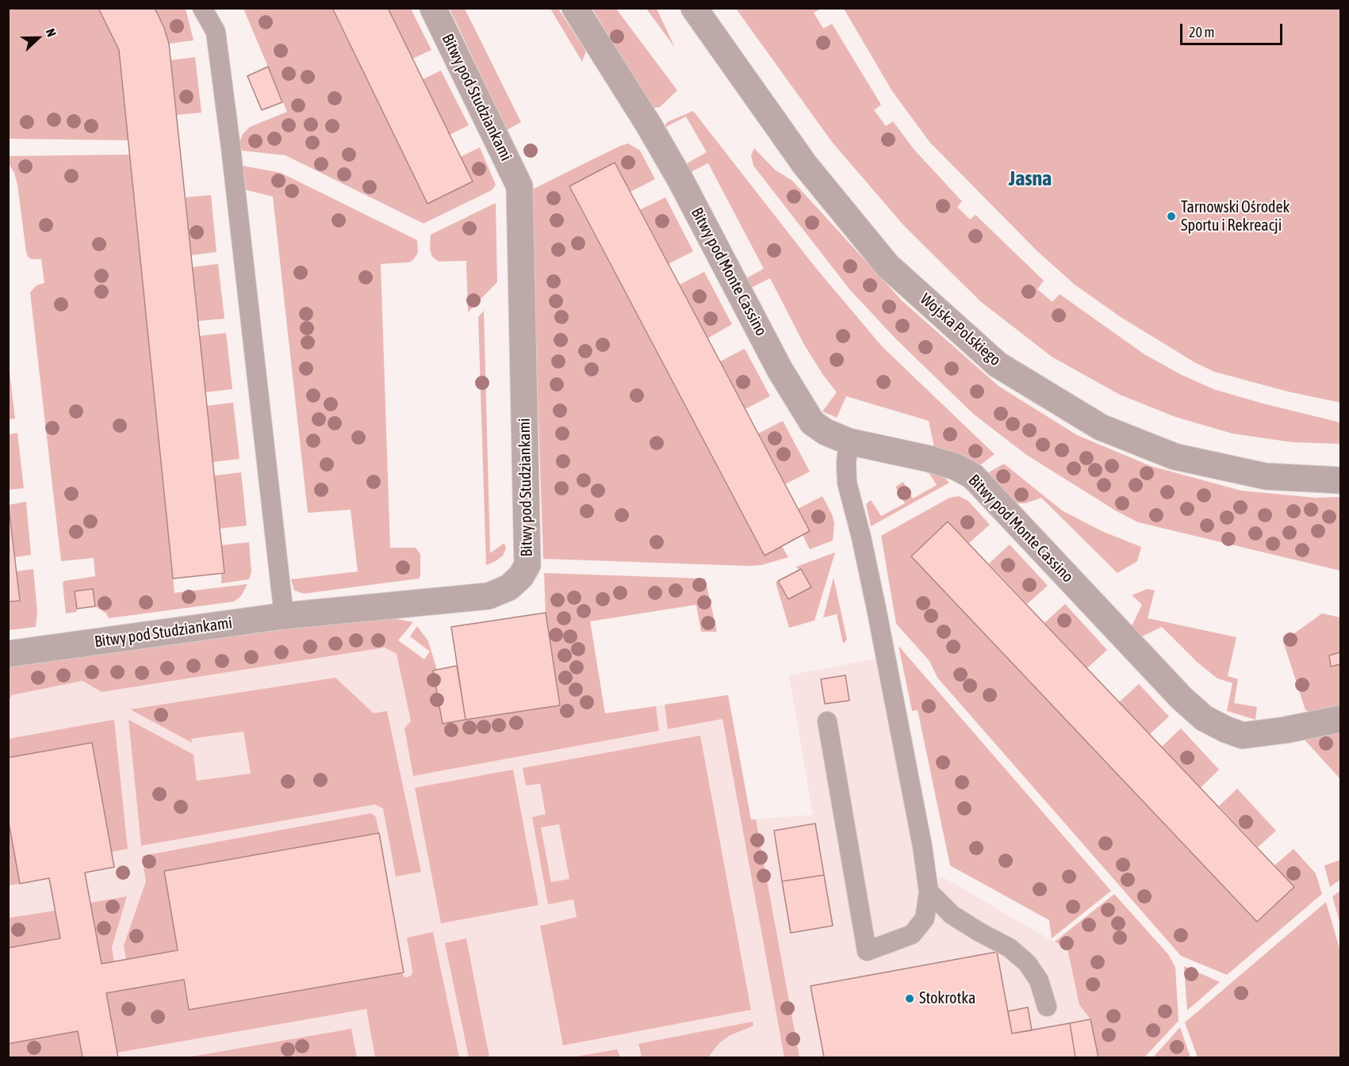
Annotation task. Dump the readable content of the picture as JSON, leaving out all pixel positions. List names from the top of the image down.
{
  "streets": {
    "street": ["Bitwy pod Studziankami", "Bitwy pod Monte Cassino", "Wojska Polskiego"]
  },
  "districts": ["Jasna"],
  "places": ["Tarnowski Ośrodek Sportu i Rekreacji", "Stokrotka"],
  "scale_bar": "20 m",
  "north": "right"
}
